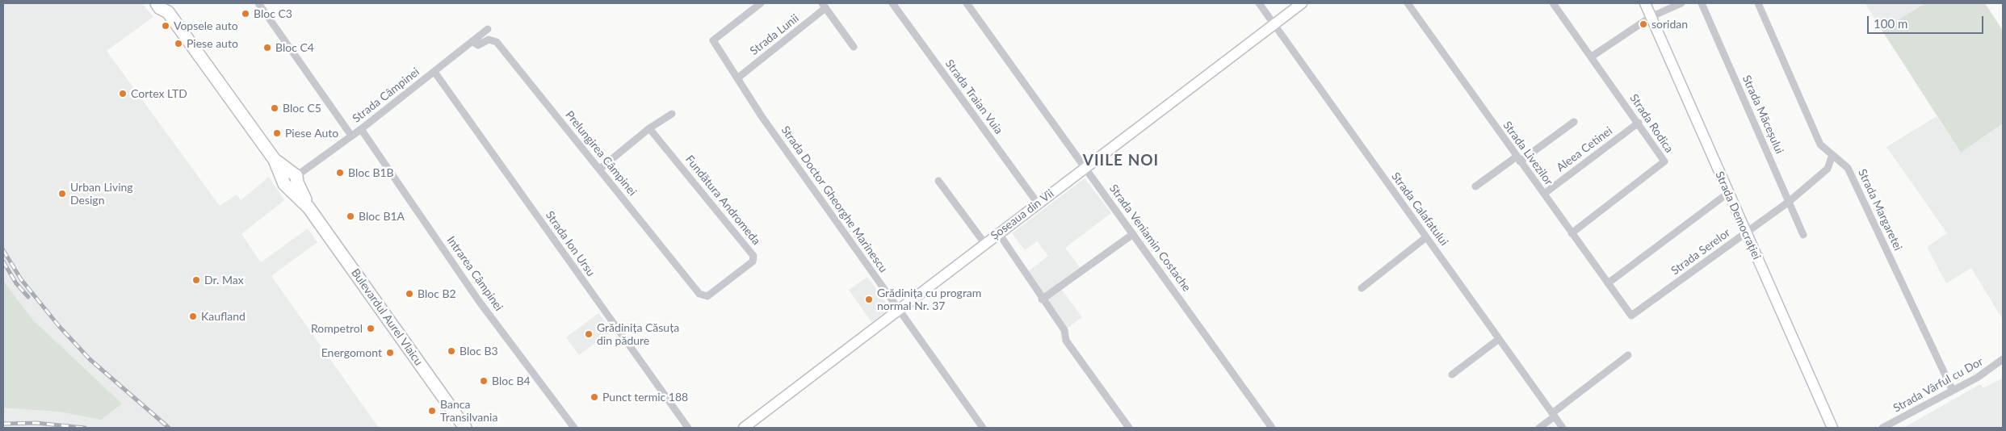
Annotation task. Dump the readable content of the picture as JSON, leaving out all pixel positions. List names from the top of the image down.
{
  "streets": {
    "main road": ["Bulevardul Aurel Vlaicu"],
    "street": [
      "Strada Lunii",
      "Strada Câmpinei",
      "Strada Traian Vuia",
      "Strada Măceșului",
      "Strada Rodica",
      "Aleea Cetinei",
      "Prelungirea Câmpinei",
      "Strada Livezilor",
      "Strada Doctor Gheorghe Marinescu",
      "Fundătura Andromeda",
      "Strada Calafatului",
      "Strada Margaretei",
      "Șoseaua din Vii",
      "Strada Democrației",
      "Strada Veniamin Costache",
      "Strada Ion Ursu",
      "Strada Serelor",
      "Intrarea Câmpinei",
      "Strada Vârful cu Dor"
    ]
  },
  "crossings": [
    ["Strada Lunii", "Strada Doctor Gheorghe Marinescu"],
    ["Strada Câmpinei", "Prelungirea Câmpinei"],
    ["Strada Câmpinei", "Strada Ion Ursu"],
    ["Strada Câmpinei", "Intrarea Câmpinei"],
    ["Strada Câmpinei", "Bulevardul Aurel Vlaicu"],
    ["Strada Traian Vuia", "Șoseaua din Vii"],
    ["Strada Măceșului", "Strada Serelor"],
    ["Strada Rodica", "Aleea Cetinei"],
    ["Strada Rodica", "Strada Livezilor"],
    ["Aleea Cetinei", "Strada Livezilor"],
    ["Prelungirea Câmpinei", "Fundătura Andromeda"],
    ["Strada Livezilor", "Strada Serelor"],
    ["Strada Doctor Gheorghe Marinescu", "Șoseaua din Vii"],
    ["Strada Calafatului", "Șoseaua din Vii"],
    ["Strada Margaretei", "Strada Serelor"],
    ["Strada Margaretei", "Strada Vârful cu Dor"],
    ["Șoseaua din Vii", "Strada Veniamin Costache"],
    ["Strada Democrației", "Strada Serelor"]
  ],
  "districts": ["VIILE NOI"],
  "places": [
    "Bloc C3",
    "soridan",
    "Vopsele auto",
    "Piese auto",
    "Bloc C4",
    "Cortex LTD",
    "Bloc C5",
    "Piese Auto",
    "Bloc B1B",
    "Urban Living Design",
    "Bloc B1A",
    "Dr. Max",
    "Bloc B2",
    "Grădinița cu program normal Nr. 37",
    "Kaufland",
    "Rompetrol",
    "Grădinița Căsuța din pădure",
    "Bloc B3",
    "Energomont",
    "Bloc B4",
    "Punct termic 188",
    "Banca Transilvania"
  ],
  "scale_bar": "100 m"
}
